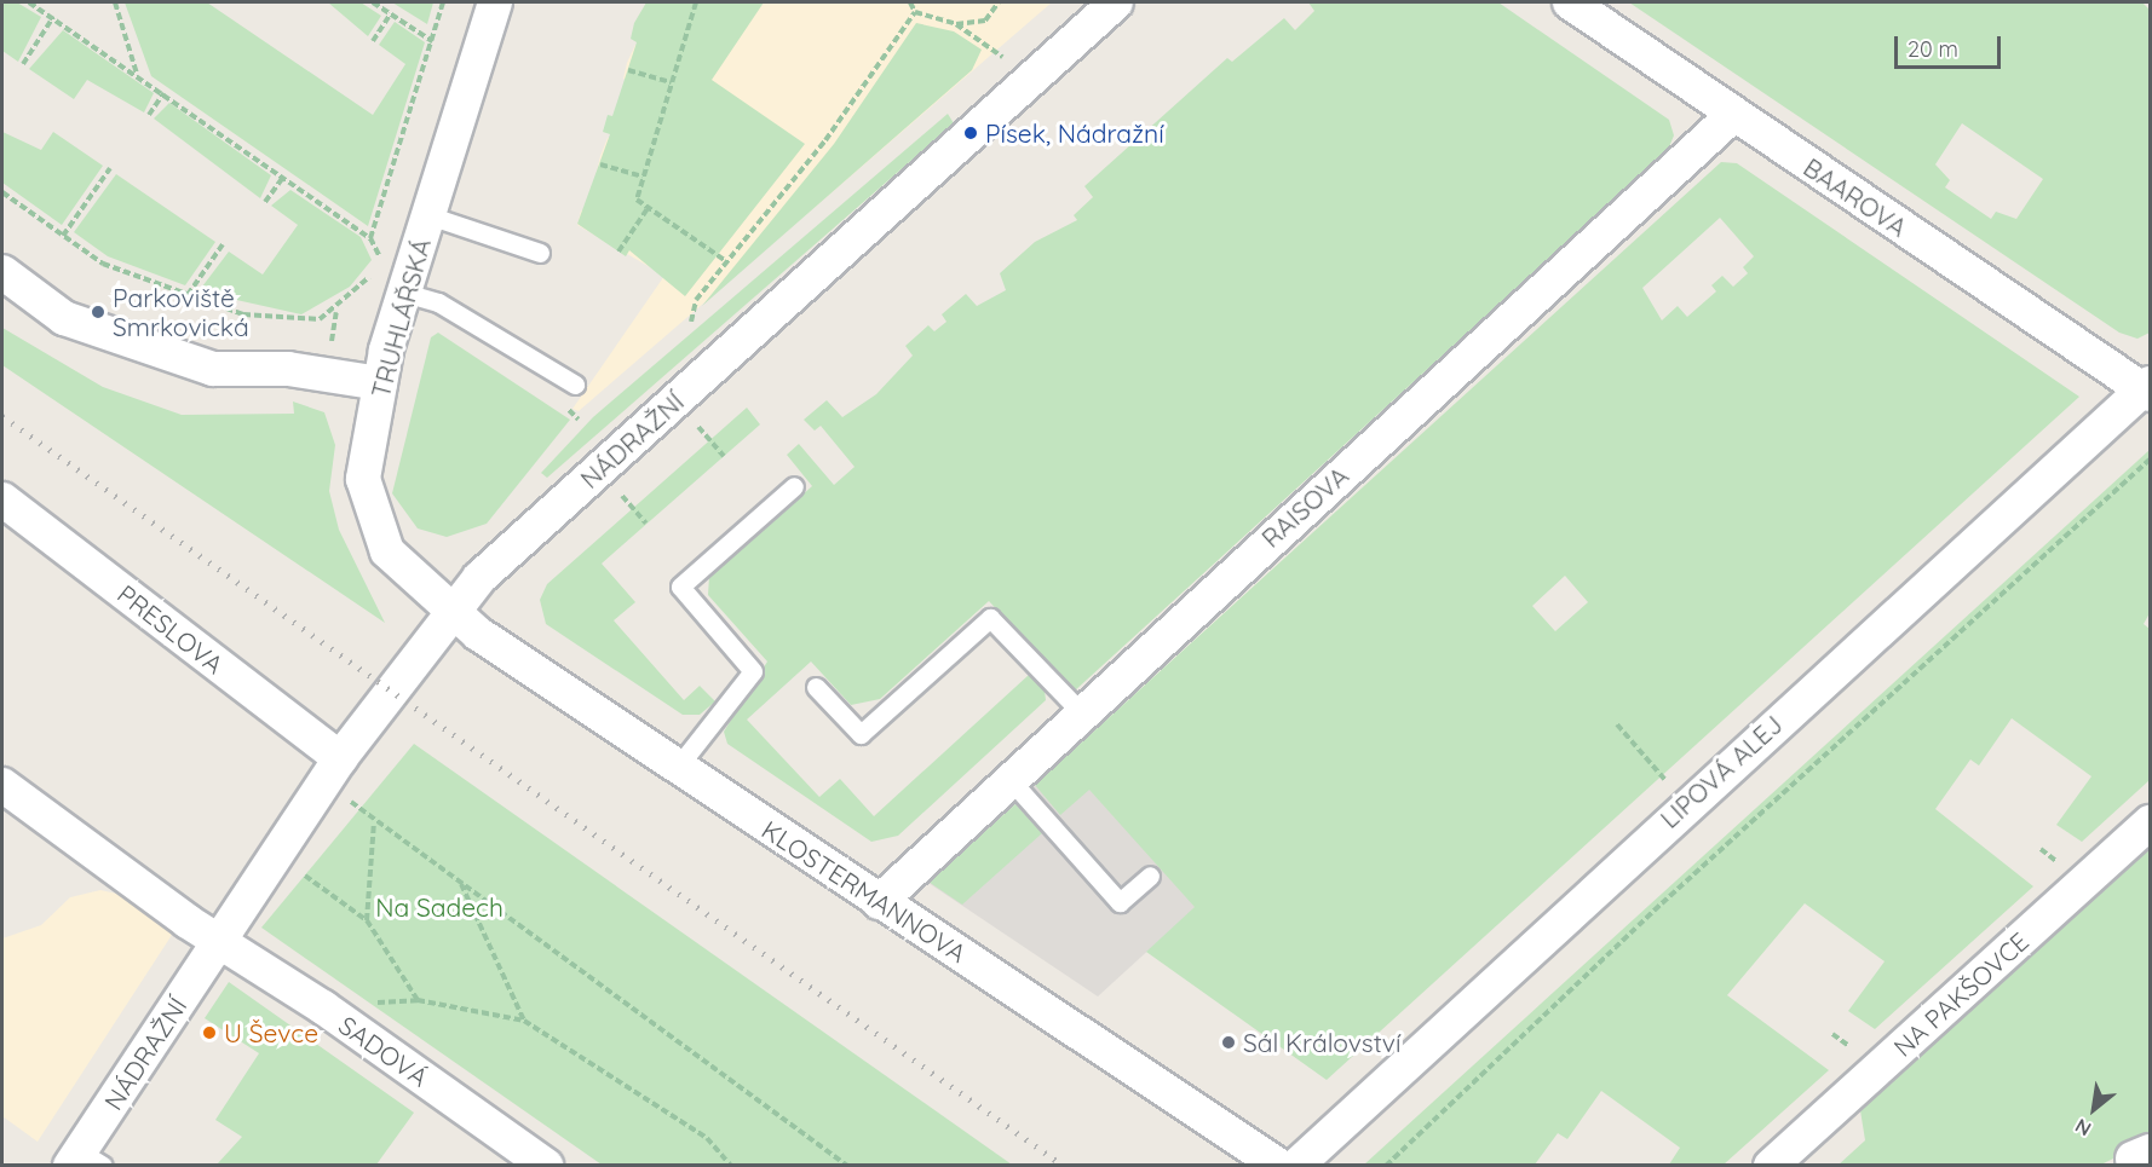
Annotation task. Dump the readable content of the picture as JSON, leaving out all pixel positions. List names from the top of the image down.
{
  "streets": {
    "street": [
      "BAAROVA",
      "TRUHLÁŘSKÁ",
      "NÁDRAŽNÍ",
      "RAISOVA",
      "PRESLOVA",
      "LIPOVÁ ALEJ",
      "KLOSTERMANNOVA",
      "NA PAKŠOVCE",
      "SADOVÁ"
    ]
  },
  "crossings": [
    ["BAAROVA", "RAISOVA"],
    ["BAAROVA", "LIPOVÁ ALEJ"],
    ["TRUHLÁŘSKÁ", "NÁDRAŽNÍ"],
    ["TRUHLÁŘSKÁ", "KLOSTERMANNOVA"],
    ["NÁDRAŽNÍ", "PRESLOVA"],
    ["NÁDRAŽNÍ", "KLOSTERMANNOVA"],
    ["NÁDRAŽNÍ", "SADOVÁ"],
    ["RAISOVA", "KLOSTERMANNOVA"]
  ],
  "parks": ["Na Sadech"],
  "places": [
    "Písek, Nádražní",
    "Parkoviště Smrkovická",
    "U Ševce",
    "Sál Království"
  ],
  "scale_bar": "20 m",
  "north": "bottom left"
}
